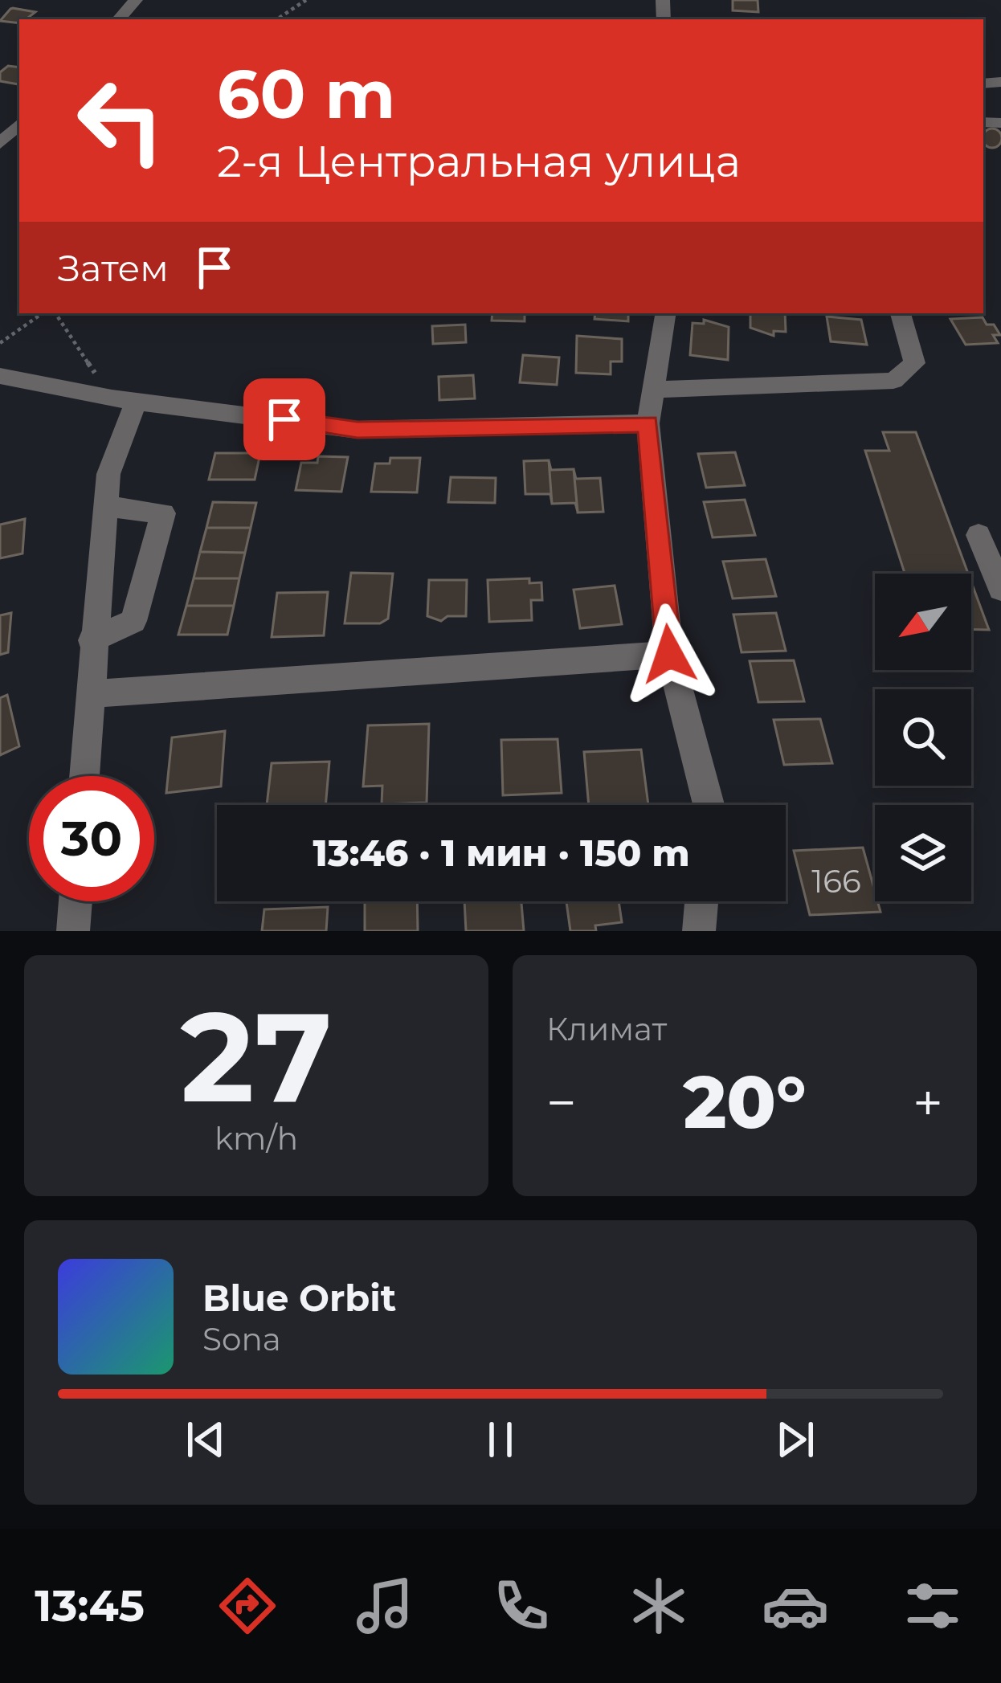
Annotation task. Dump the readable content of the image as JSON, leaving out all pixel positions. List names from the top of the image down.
{
  "house_numbers": ["166"],
  "north": "bottom left",
  "page": {
    "turn": ["60 m", "2-я Центральная улица"],
    "then": "Затем",
    "limit": "30",
    "trip": "13:46 · 1 мин · 150 m",
    "tile": [
      ["27", "km/h"],
      "Климат"
    ],
    "heat": ["−", "20°", "+"],
    "song": ["Blue Orbit", "Sona"],
    "tabs": "13:45"
  }
}
